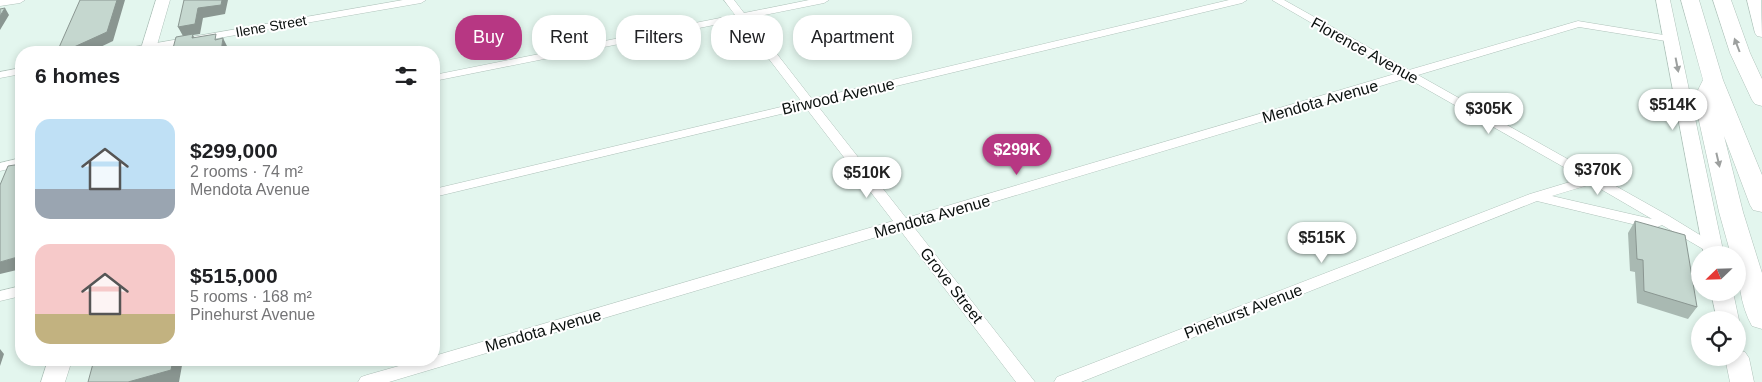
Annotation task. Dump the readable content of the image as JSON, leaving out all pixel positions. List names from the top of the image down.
{
  "streets": {
    "street": [
      "Ilene Street",
      "Florence Avenue",
      "Birwood Avenue",
      "Mendota Avenue",
      "Grove Street",
      "Pinehurst Avenue"
    ]
  },
  "crossings": [
    ["Florence Avenue", "Mendota Avenue"],
    ["Florence Avenue", "Pinehurst Avenue"],
    ["Birwood Avenue", "Grove Street"],
    ["Mendota Avenue", "Grove Street"]
  ],
  "north": "bottom left",
  "page": {
    "chip": [
      "Buy",
      "Rent",
      "Filters",
      "New",
      "Apartment"
    ],
    "heading": "6 homes",
    "price": [
      "$514K",
      "$305K",
      "$299K",
      "$370K",
      "$510K",
      "$515K"
    ],
    "list": [
      {
        "name": "$299,000",
        "note": "2 rooms · 74 m² · Mendota Avenue"
      },
      {
        "name": "$515,000",
        "note": "5 rooms · 168 m² · Pinehurst Avenue"
      }
    ]
  }
}
